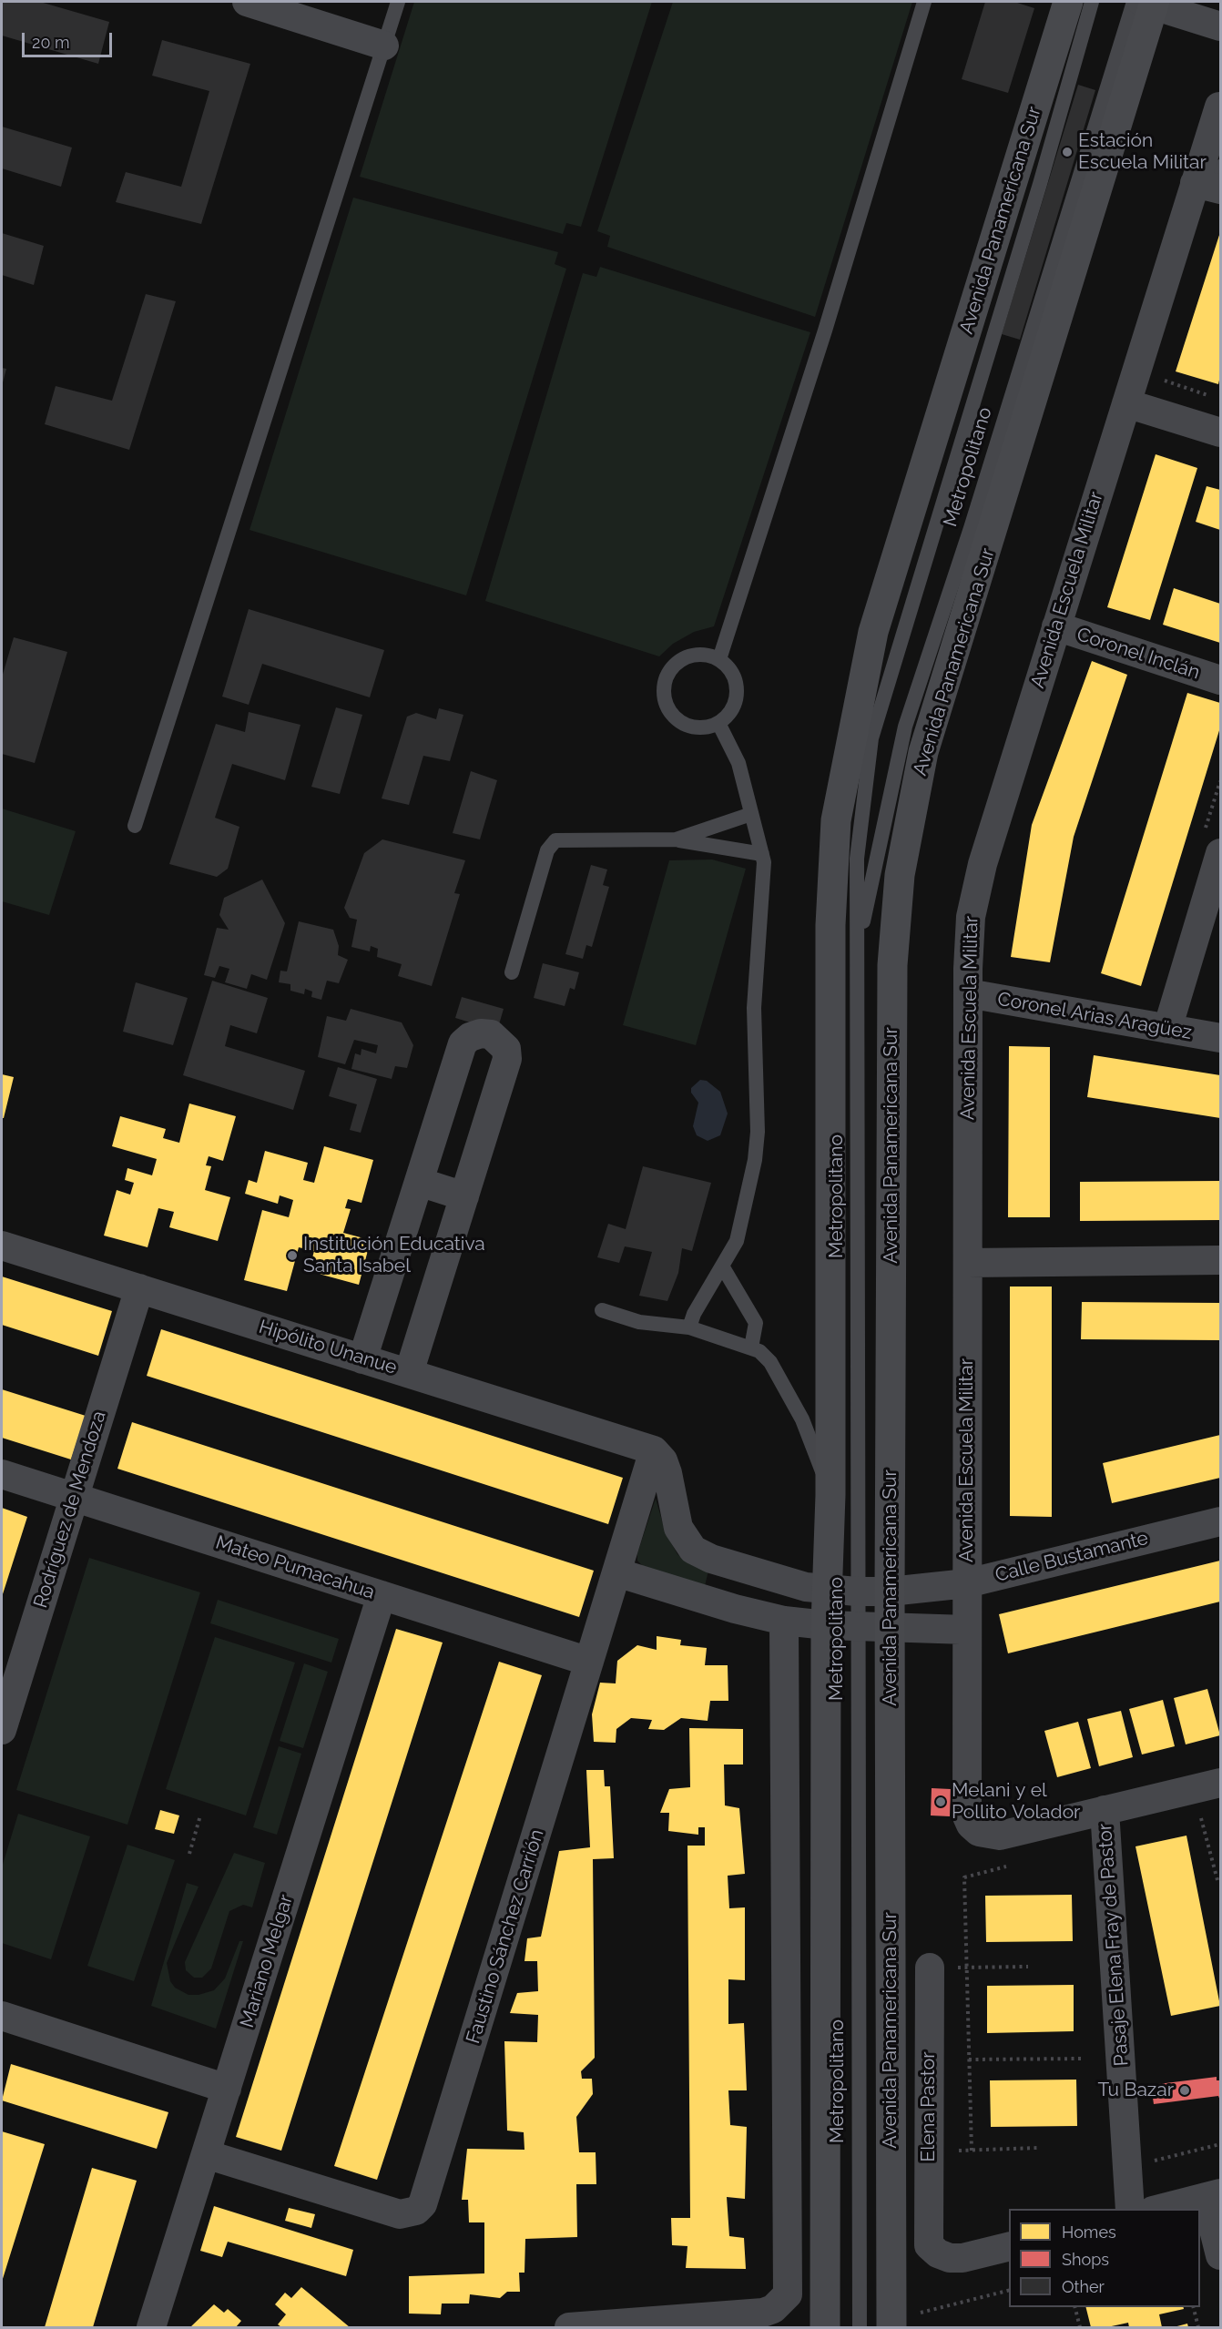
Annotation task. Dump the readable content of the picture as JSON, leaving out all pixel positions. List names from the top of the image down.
{
  "streets": {
    "main road": ["Avenida Panamericana Sur"],
    "street": [
      "Avenida Escuela Militar",
      "Coronel Inclán",
      "Coronel Arias Aragüez",
      "Hipólito Unanue",
      "Rodríguez de Mendoza",
      "Calle Bustamante",
      "Mateo Pumacahua",
      "Faustino Sánchez Carrión",
      "Pasaje Elena Fray de Pastor",
      "Mariano Melgar",
      "Elena Pastor"
    ],
    "lane": ["Metropolitano"]
  },
  "crossings": [
    ["Avenida Panamericana Sur", "Metropolitano"],
    ["Avenida Panamericana Sur", "Calle Bustamante"],
    ["Metropolitano", "Calle Bustamante"],
    ["Avenida Escuela Militar", "Coronel Inclán"],
    ["Avenida Escuela Militar", "Coronel Arias Aragüez"],
    ["Avenida Escuela Militar", "Calle Bustamante"],
    ["Avenida Escuela Militar", "Pasaje Elena Fray de Pastor"],
    ["Hipólito Unanue", "Rodríguez de Mendoza"],
    ["Hipólito Unanue", "Calle Bustamante"],
    ["Hipólito Unanue", "Faustino Sánchez Carrión"],
    ["Rodríguez de Mendoza", "Mateo Pumacahua"],
    ["Calle Bustamante", "Faustino Sánchez Carrión"],
    ["Mateo Pumacahua", "Faustino Sánchez Carrión"],
    ["Mateo Pumacahua", "Mariano Melgar"],
    ["Faustino Sánchez Carrión", "Mariano Melgar"]
  ],
  "places": [
    "Estación Escuela Militar",
    "Institución Educativa Santa Isabel",
    "Melani y el Pollito Volador",
    "Tu Bazar"
  ],
  "legend": ["Homes", "Shops", "Other"],
  "scale_bar": "20 m"
}
